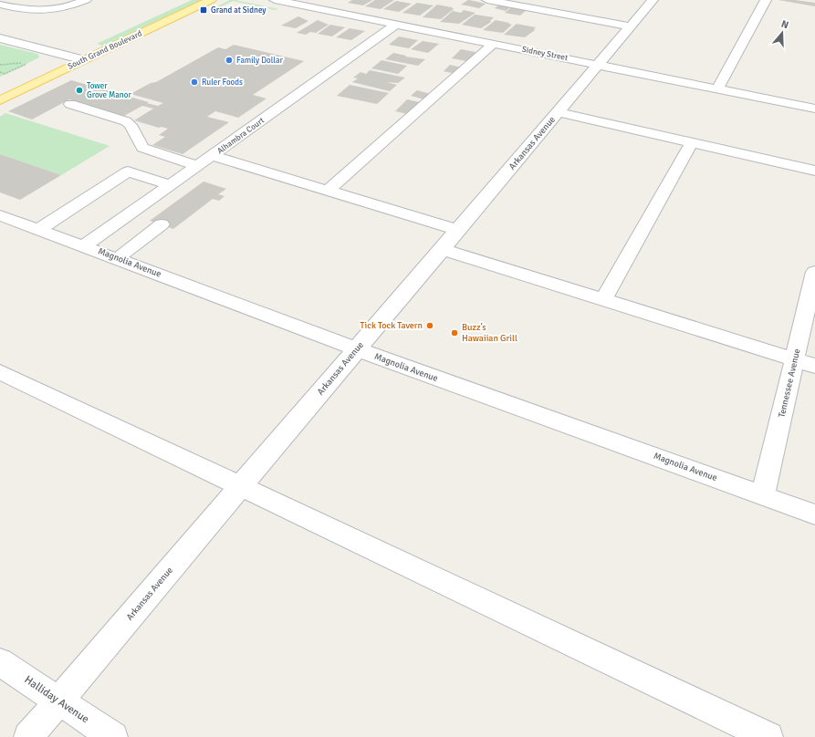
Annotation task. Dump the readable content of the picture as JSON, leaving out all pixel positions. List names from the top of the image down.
{
  "streets": {
    "main road": ["South Grand Boulevard"],
    "street": [
      "Sidney Street",
      "Alhambra Court",
      "Arkansas Avenue",
      "Magnolia Avenue",
      "Tennessee Avenue",
      "Halliday Avenue"
    ]
  },
  "crossings": [
    ["Sidney Street", "Alhambra Court"],
    ["Sidney Street", "Arkansas Avenue"],
    ["Alhambra Court", "Magnolia Avenue"],
    ["Arkansas Avenue", "Magnolia Avenue"],
    ["Arkansas Avenue", "Halliday Avenue"],
    ["Magnolia Avenue", "Tennessee Avenue"]
  ],
  "places": {
    "transit": ["Grand at Sidney"],
    "other": [
      "Family Dollar",
      "Ruler Foods",
      "Tower Grove Manor",
      "Tick Tock Tavern",
      "Buzz’s Hawaiian Grill"
    ]
  },
  "north": "top"
}
